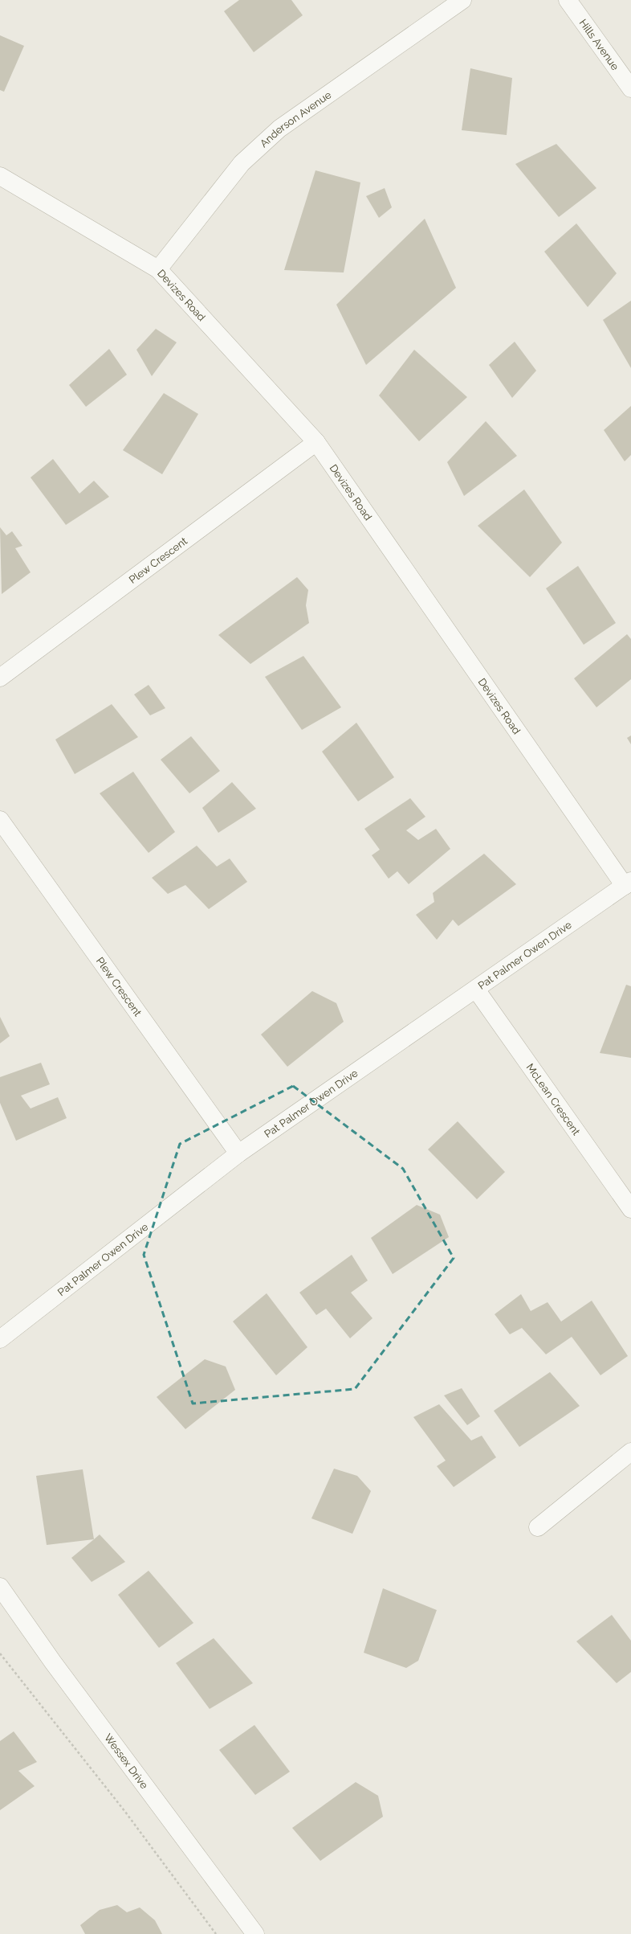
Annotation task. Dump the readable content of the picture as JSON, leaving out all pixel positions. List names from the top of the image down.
{
  "streets": {
    "street": [
      "Hills Avenue",
      "Anderson Avenue",
      "Devizes Road",
      "Plew Crescent",
      "Pat Palmer Owen Drive",
      "McLean Crescent",
      "Wessex Drive"
    ]
  },
  "crossings": [
    ["Anderson Avenue", "Devizes Road"],
    ["Devizes Road", "Plew Crescent"],
    ["Devizes Road", "Pat Palmer Owen Drive"],
    ["Plew Crescent", "Pat Palmer Owen Drive"],
    ["Pat Palmer Owen Drive", "McLean Crescent"]
  ]
}
